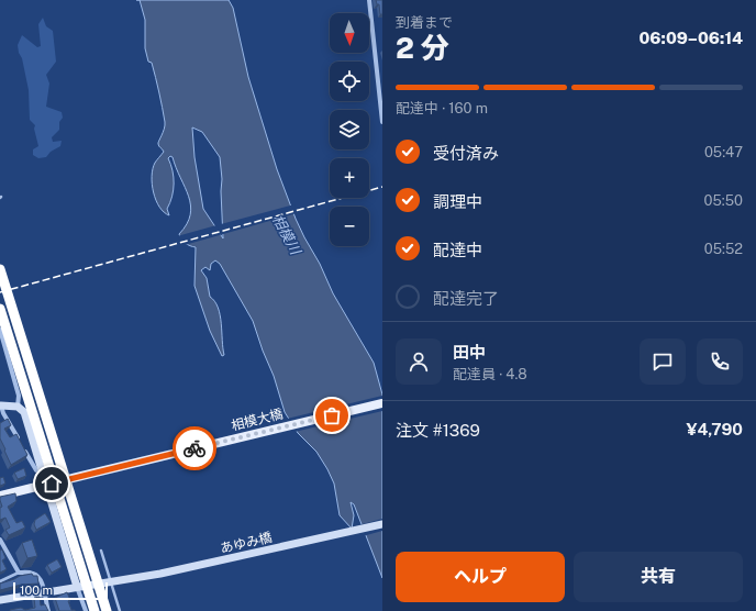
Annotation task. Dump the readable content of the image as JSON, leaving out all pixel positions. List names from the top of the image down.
{
  "streets": {
    "main road": ["相模大橋"],
    "street": ["あゆみ橋"]
  },
  "water": ["相模川"],
  "scale_bar": "100 m",
  "north": "bottom",
  "page": {
    "heading": ["2 分", "到着まで", "06:09–06:14"],
    "panel": [
      "田中",
      "配達員 · 4.8",
      "注文 #1369",
      "¥4,790"
    ],
    "map_buttons": ["+", "−"],
    "bar": "配達中 · 160 m",
    "list": [
      ["受付済み", "05:47"],
      ["調理中", "05:50"],
      ["配達中", "05:52"],
      "配達完了"
    ],
    "buttons": ["ヘルプ", "共有"],
    "scale": "100 m"
  }
}
